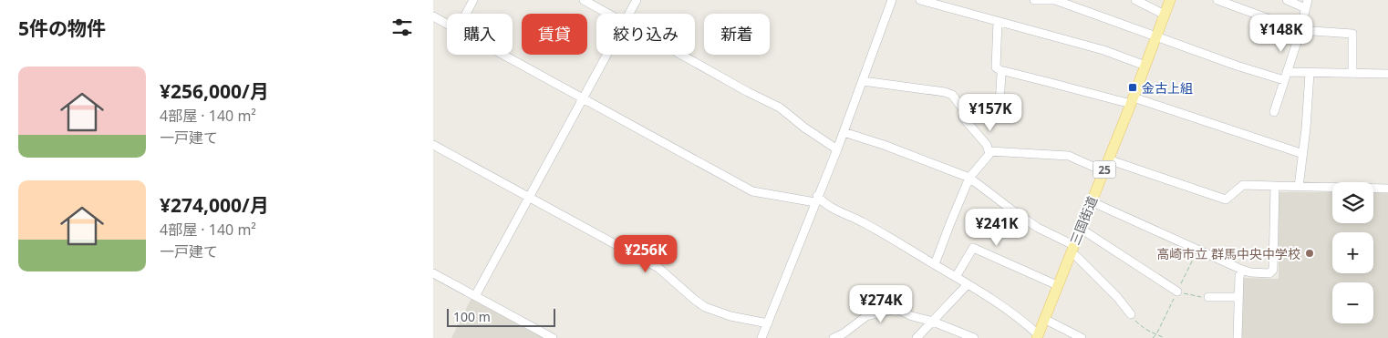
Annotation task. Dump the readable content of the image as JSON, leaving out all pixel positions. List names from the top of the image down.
{
  "streets": {
    "main road": ["25", "三国街道"]
  },
  "places": {
    "transit": ["金古上組"],
    "other": ["高崎市立 群馬中央中学校"]
  },
  "scale_bar": "100 m",
  "page": {
    "heading": "5件の物件",
    "chip": [
      "購入",
      "賃貸",
      "絞り込み",
      "新着"
    ],
    "price": [
      "¥148K",
      "¥157K",
      "¥241K",
      "¥256K",
      "¥274K"
    ],
    "list": [
      {
        "name": "¥256,000/月",
        "note": "4部屋 · 140 m² · 一戸建て"
      },
      {
        "name": "¥274,000/月",
        "note": "4部屋 · 140 m² · 一戸建て"
      }
    ],
    "map_buttons": ["+", "−"],
    "scale": "100 m"
  }
}
